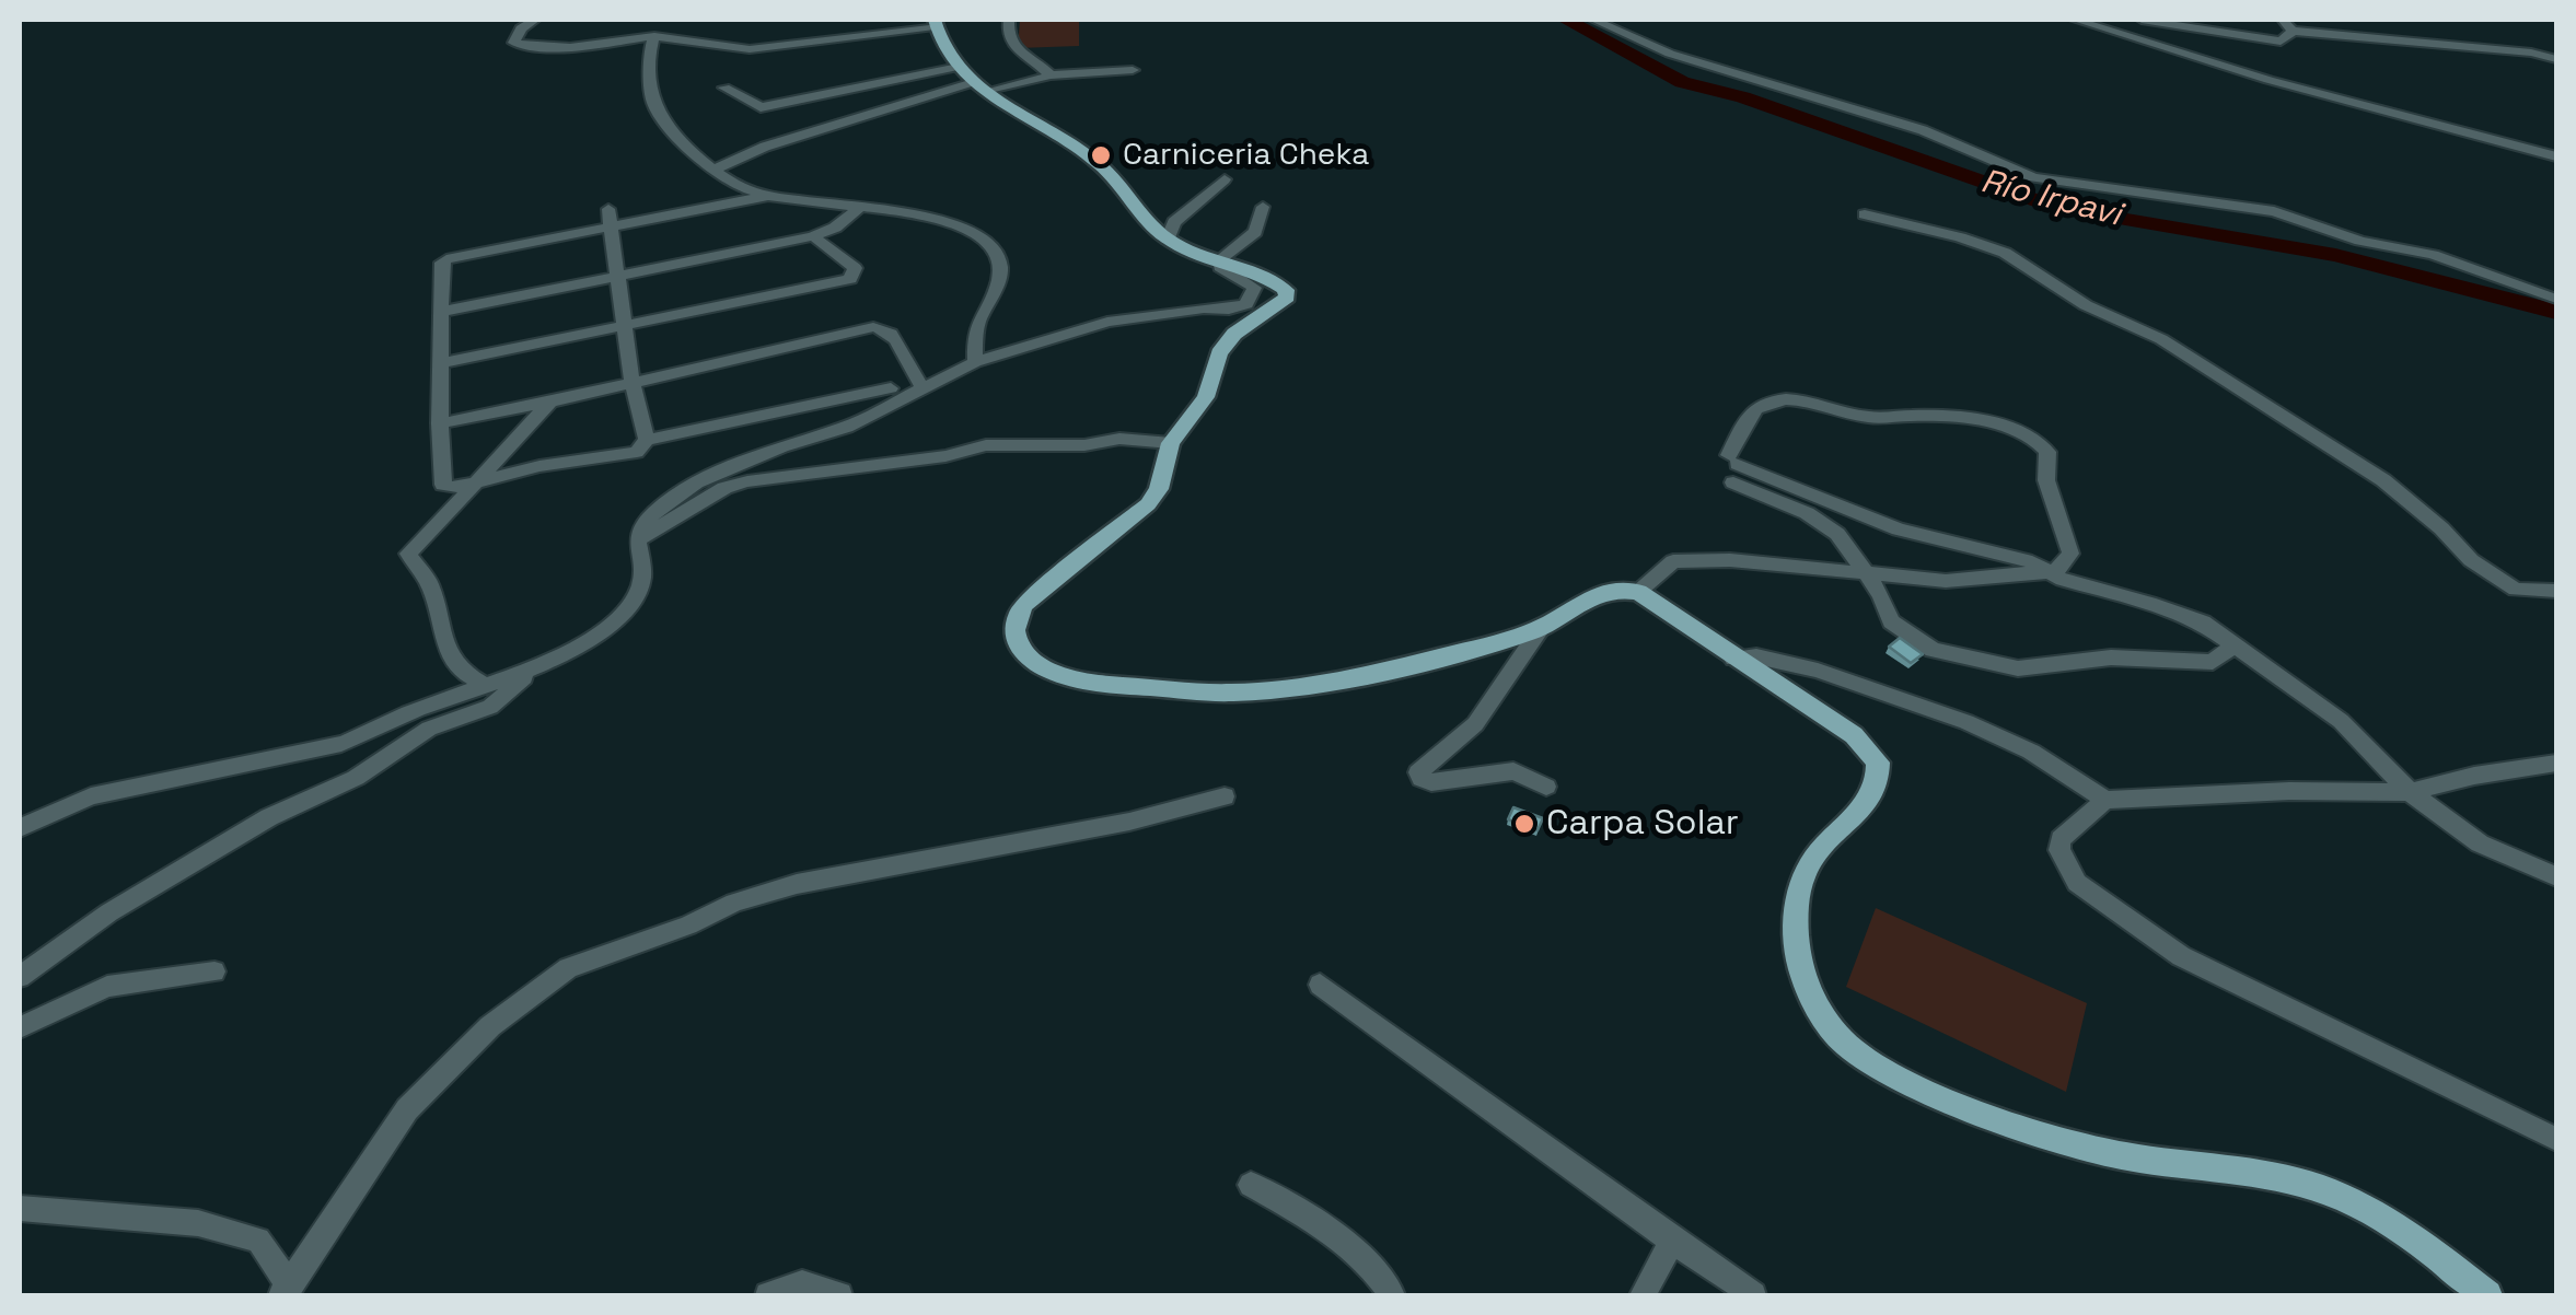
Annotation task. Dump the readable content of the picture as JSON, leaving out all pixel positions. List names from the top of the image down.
{
  "water": ["Río Irpavi"],
  "places": ["Carniceria Cheka", "Carpa Solar"]
}
